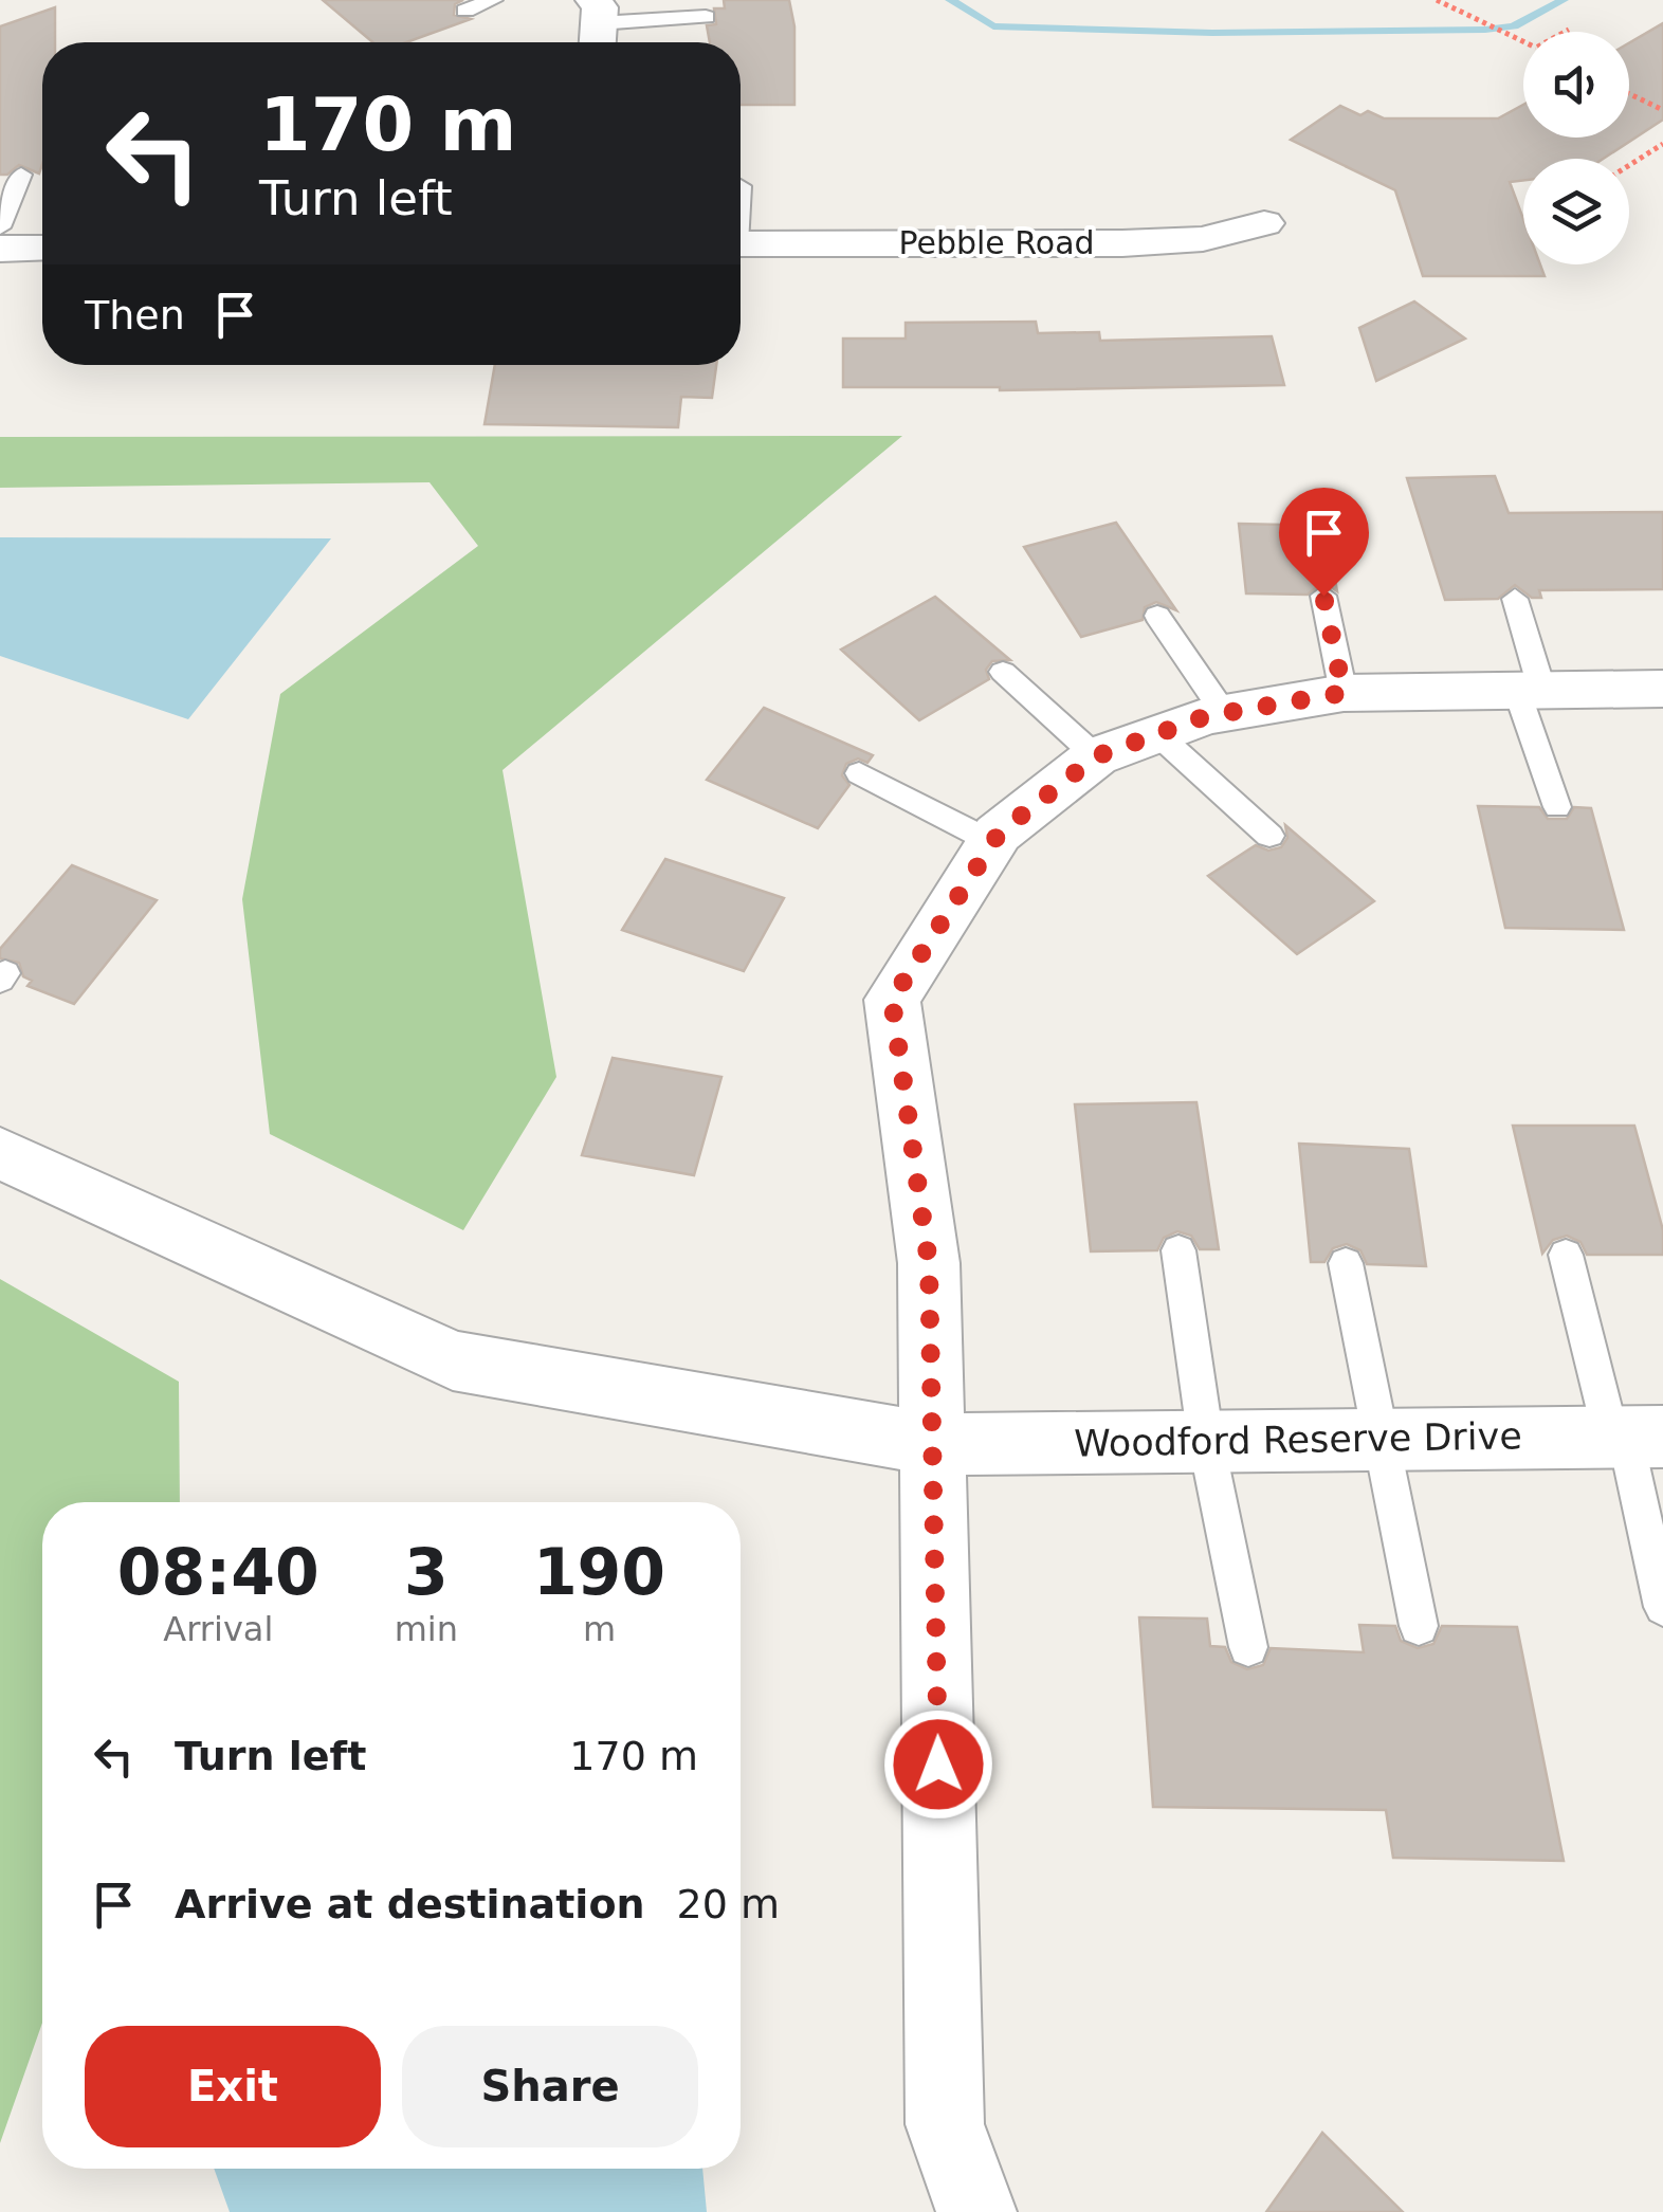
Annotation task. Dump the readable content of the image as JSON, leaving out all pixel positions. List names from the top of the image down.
{
  "streets": {
    "street": ["Pebble Road", "Woodford Reserve Drive"]
  },
  "page": {
    "turn": ["170 m", "Turn left"],
    "then": "Then",
    "eta": [
      "08:40",
      "Arrival",
      "3",
      "min",
      "190",
      "m"
    ],
    "list": [
      {
        "name": "Turn left",
        "value": "170 m"
      },
      {
        "name": "Arrive at destination",
        "value": "20 m"
      }
    ],
    "buttons": ["Exit", "Share"]
  }
}
